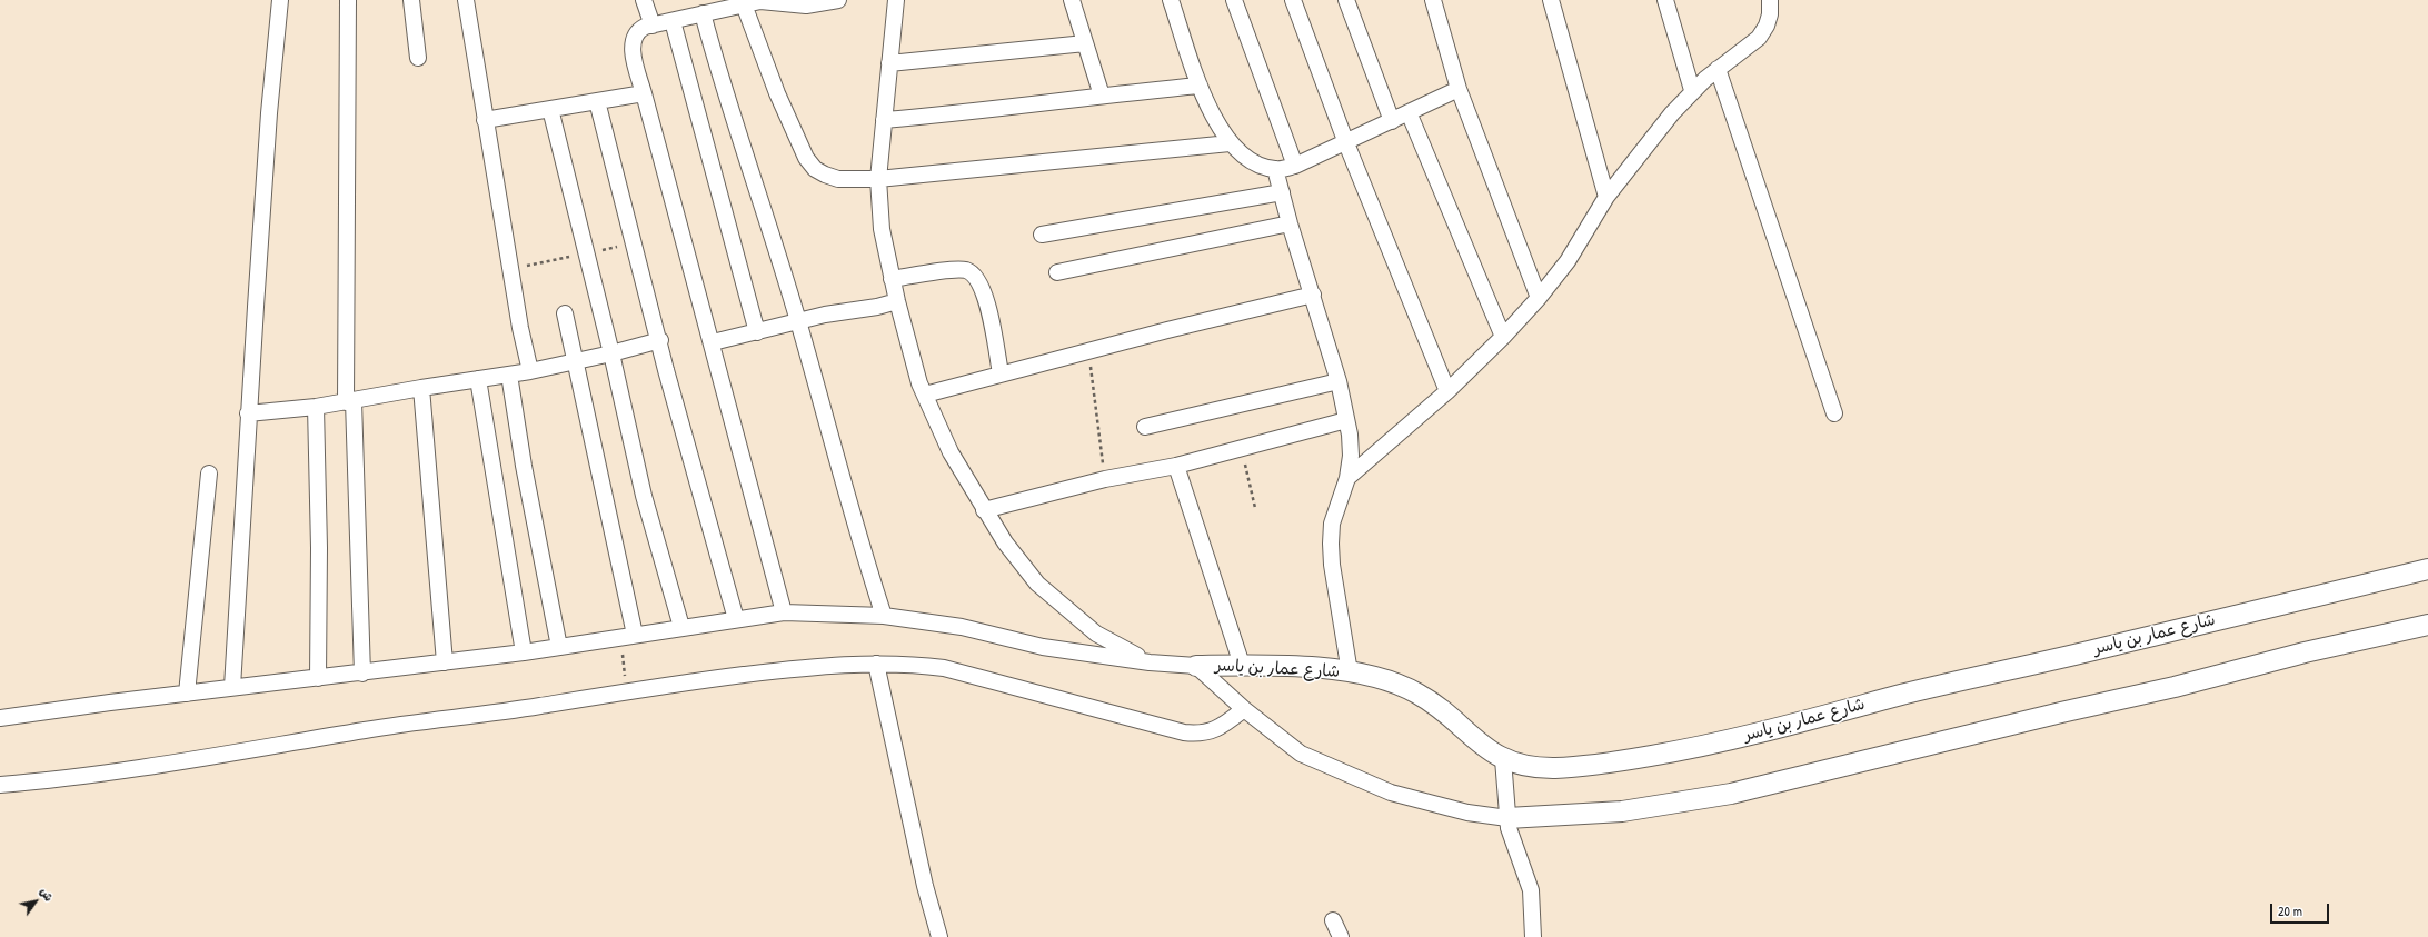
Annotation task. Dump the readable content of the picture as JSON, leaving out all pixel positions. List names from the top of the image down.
{
  "streets": {
    "street": ["شارع عمار بن ياسر"]
  },
  "scale_bar": "20 m",
  "north": "top right"
}
